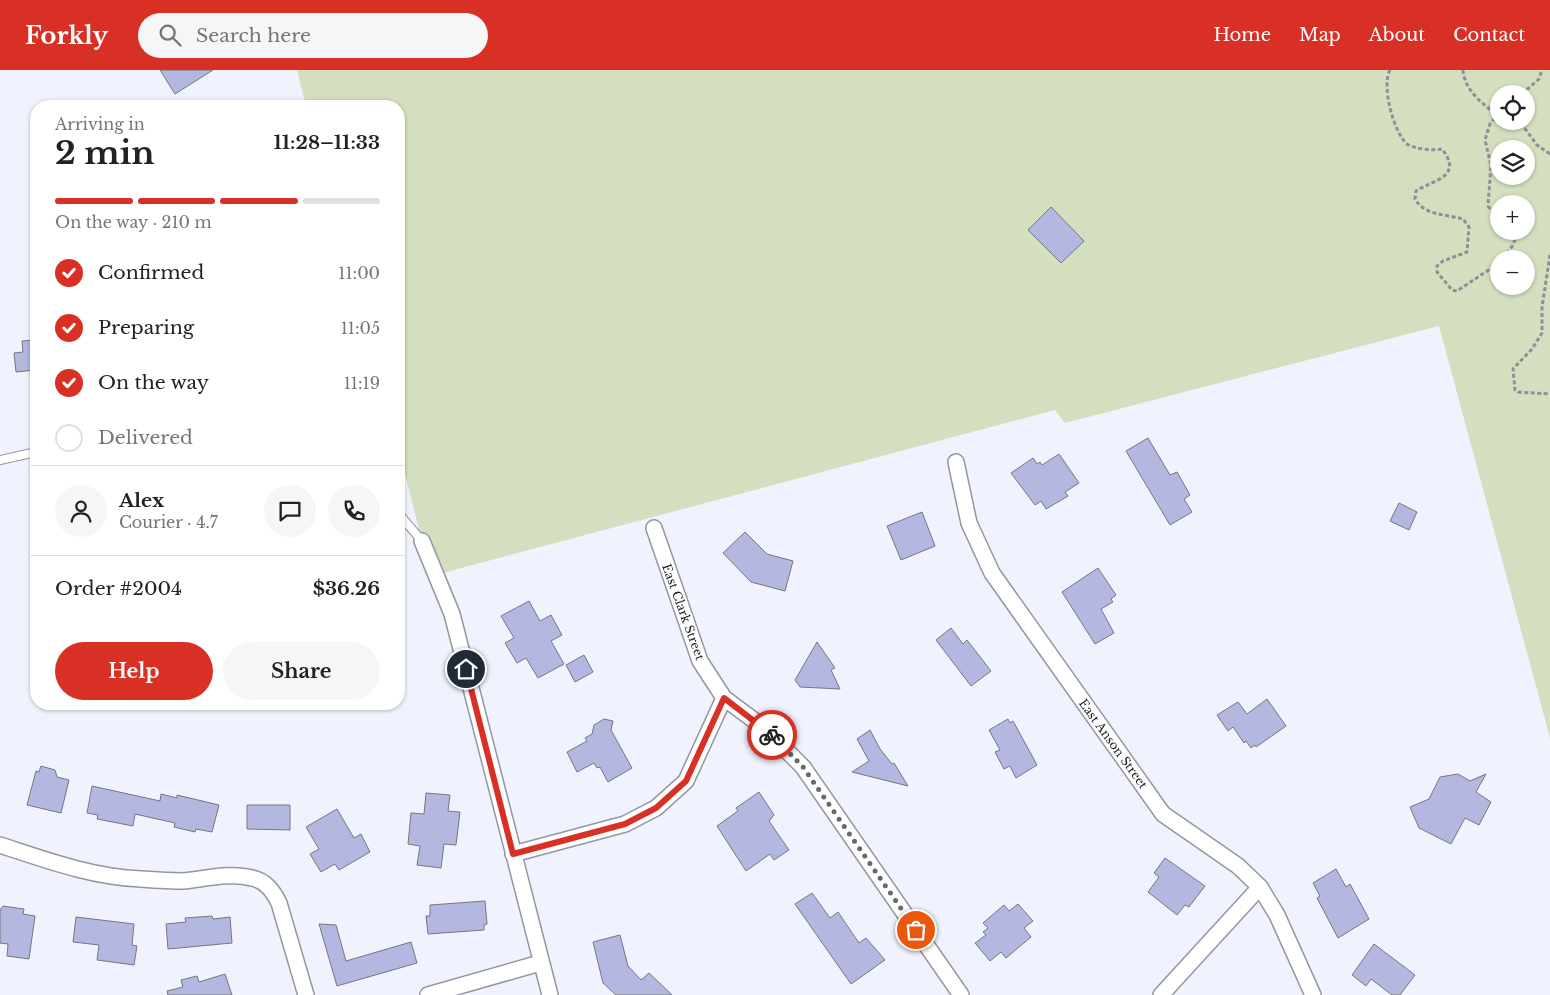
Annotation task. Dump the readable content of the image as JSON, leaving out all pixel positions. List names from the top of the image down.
{
  "streets": {
    "street": ["East Clark Street", "East Anson Street"]
  },
  "page": {
    "header": "Forkly",
    "search": "Search here",
    "nav": [
      "Home",
      "Map",
      "About",
      "Contact"
    ],
    "map_buttons": ["+", "−"],
    "heading": ["2 min", "Arriving in", "11:28–11:33"],
    "panel": [
      "Alex",
      "Courier · 4.7",
      "Order #2004",
      "$36.26"
    ],
    "bar": "On the way · 210 m",
    "list": [
      ["Confirmed", "11:00"],
      ["Preparing", "11:05"],
      ["On the way", "11:19"],
      "Delivered"
    ],
    "buttons": ["Help", "Share"]
  }
}
